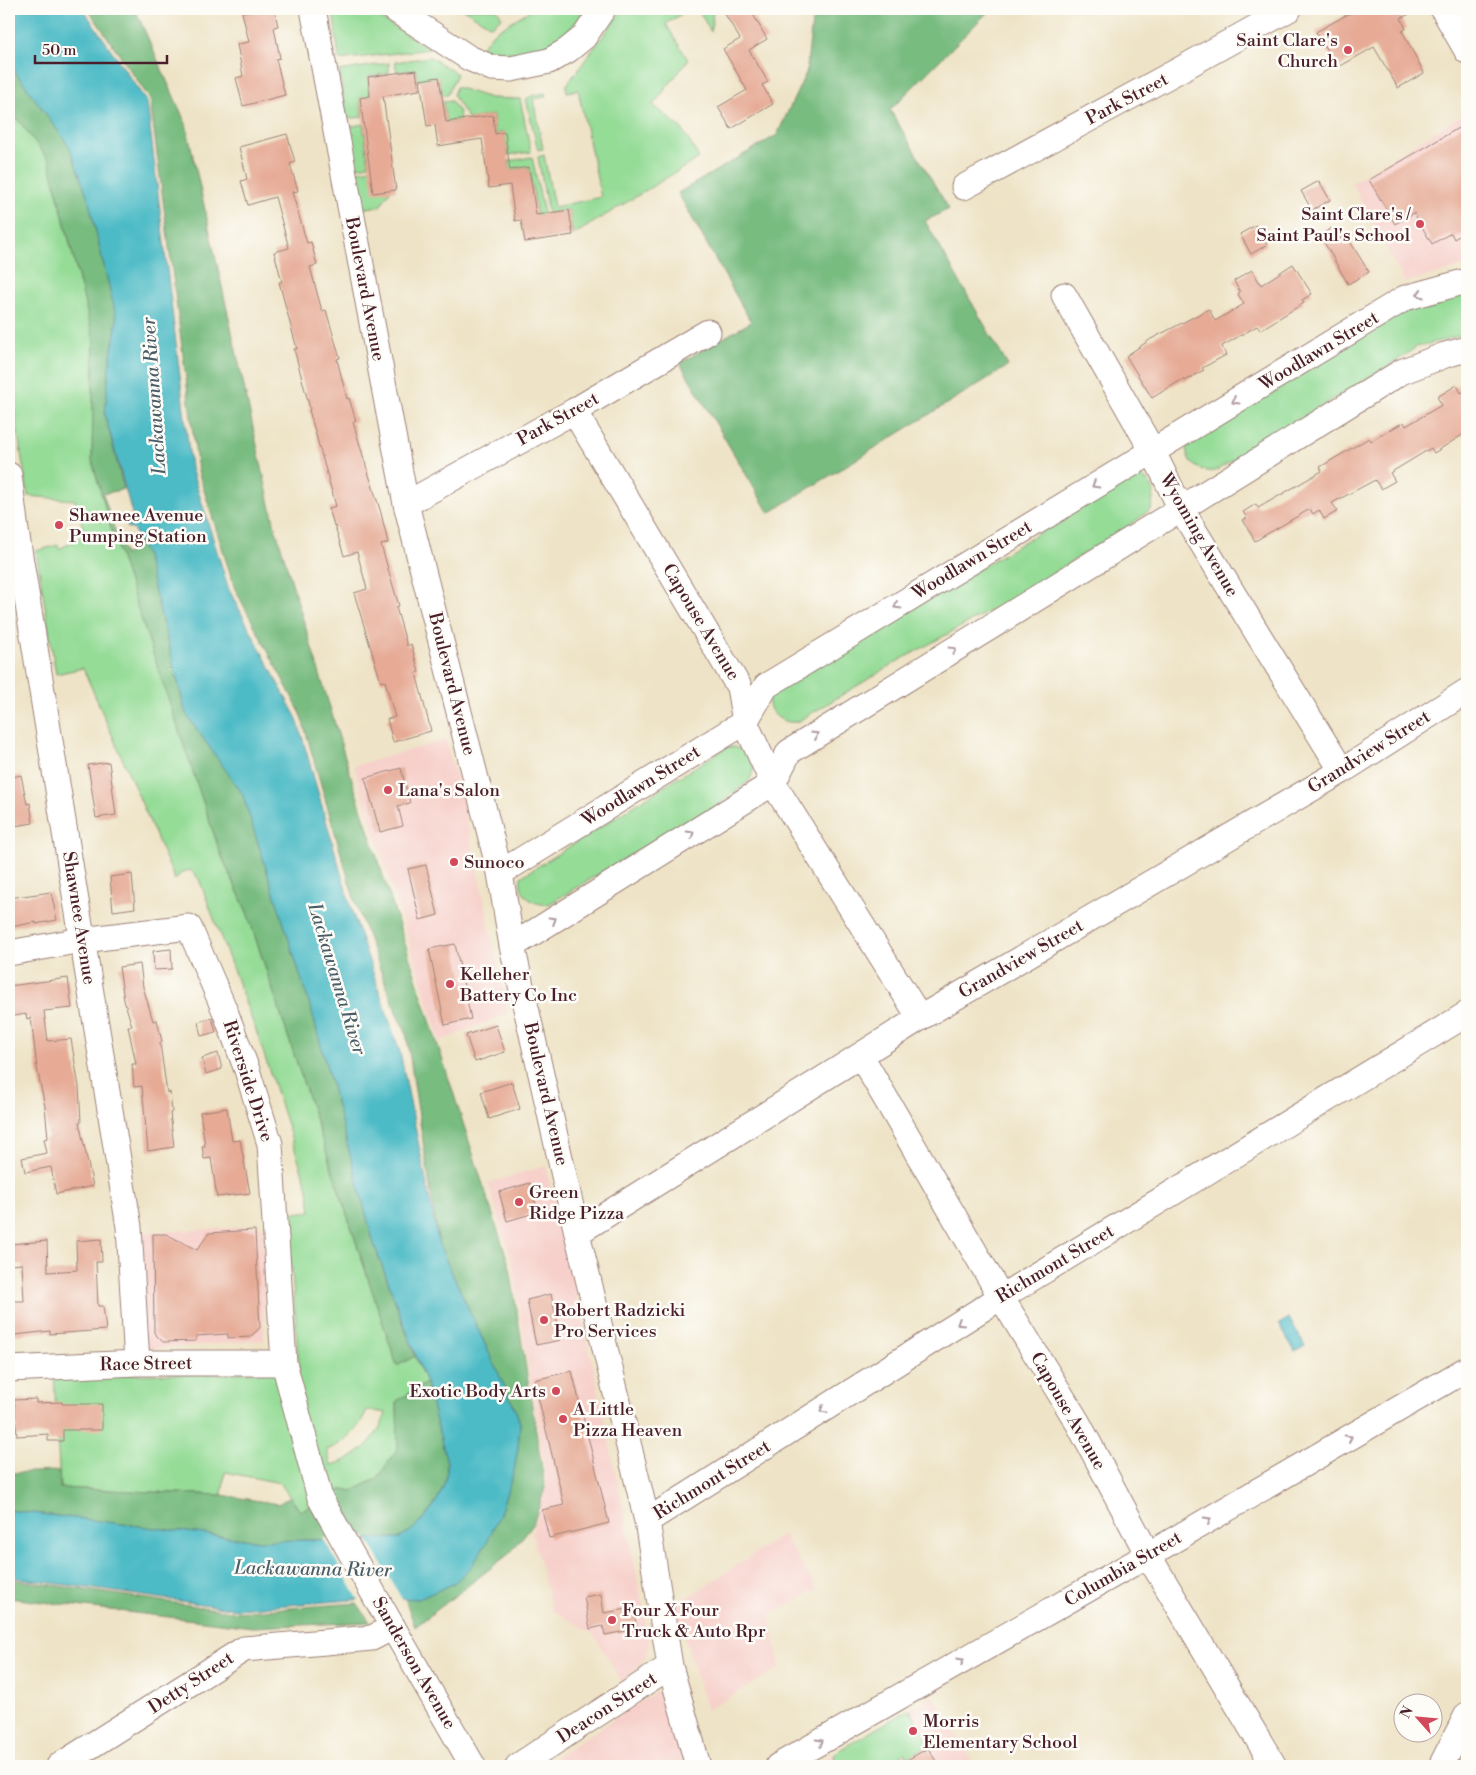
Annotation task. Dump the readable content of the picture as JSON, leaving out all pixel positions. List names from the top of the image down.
{
  "streets": {
    "street": [
      "Park Street",
      "Boulevard Avenue",
      "Woodlawn Street",
      "Wyoming Avenue",
      "Capouse Avenue",
      "Grandview Street",
      "Shawnee Avenue",
      "Riverside Drive",
      "Richmont Street",
      "Race Street",
      "Columbia Street",
      "Sanderson Avenue",
      "Detty Street",
      "Deacon Street"
    ]
  },
  "crossings": [
    ["Park Street", "Boulevard Avenue"],
    ["Park Street", "Capouse Avenue"],
    ["Boulevard Avenue", "Woodlawn Street"],
    ["Boulevard Avenue", "Grandview Street"],
    ["Boulevard Avenue", "Richmont Street"],
    ["Boulevard Avenue", "Deacon Street"],
    ["Woodlawn Street", "Wyoming Avenue"],
    ["Woodlawn Street", "Capouse Avenue"],
    ["Wyoming Avenue", "Grandview Street"],
    ["Capouse Avenue", "Grandview Street"],
    ["Capouse Avenue", "Richmont Street"],
    ["Capouse Avenue", "Columbia Street"],
    ["Shawnee Avenue", "Riverside Drive"],
    ["Shawnee Avenue", "Race Street"],
    ["Riverside Drive", "Race Street"],
    ["Riverside Drive", "Sanderson Avenue"],
    ["Race Street", "Sanderson Avenue"],
    ["Sanderson Avenue", "Detty Street"]
  ],
  "one_way": ["Richmont Street", "Columbia Street"],
  "water": ["Lackawanna River"],
  "places": [
    "Saint Clare's Church",
    "Saint Clare's / Saint Paul's School",
    "Shawnee Avenue Pumping Station",
    "Lana's Salon",
    "Sunoco",
    "Kelleher Battery Co Inc",
    "Green Ridge Pizza",
    "Robert Radzicki Pro Services",
    "Exotic Body Arts",
    "A Little Pizza Heaven",
    "Four X Four Truck & Auto Rpr",
    "Morris Elementary School"
  ],
  "scale_bar": "50 m",
  "north": "top left"
}
